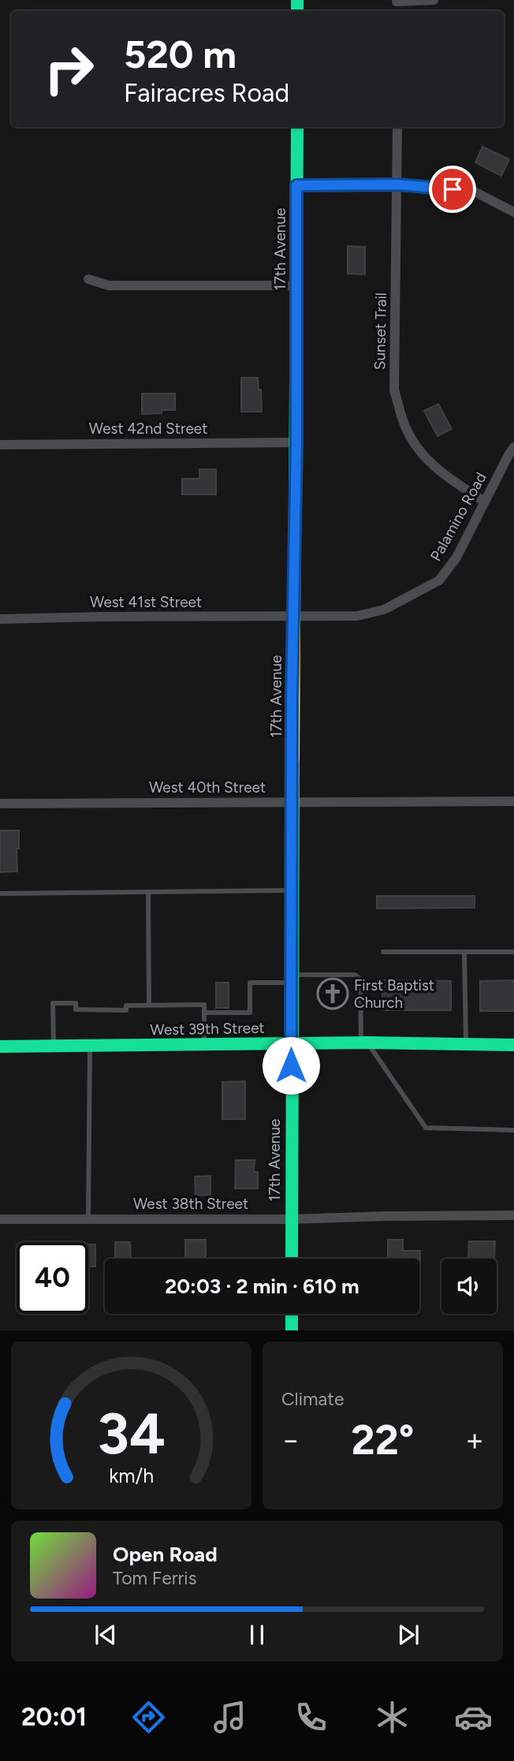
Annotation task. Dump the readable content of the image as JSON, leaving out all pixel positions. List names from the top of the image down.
{
  "streets": {
    "main road": ["17th Avenue", "West 39th Street"],
    "street": [
      "Sunset Trail",
      "West 42nd Street",
      "Palamino Road",
      "West 41st Street",
      "West 40th Street",
      "West 38th Street"
    ]
  },
  "crossings": [
    ["17th Avenue", "West 42nd Street"],
    ["17th Avenue", "Palamino Road"],
    ["17th Avenue", "West 41st Street"],
    ["17th Avenue", "West 40th Street"],
    ["17th Avenue", "West 39th Street"],
    ["17th Avenue", "West 38th Street"],
    ["Sunset Trail", "Palamino Road"],
    ["Palamino Road", "West 41st Street"]
  ],
  "places": {
    "church": ["First Baptist Church"]
  },
  "page": {
    "turn": ["520 m", "Fairacres Road"],
    "limit": "40",
    "trip": "20:03 · 2 min · 610 m",
    "tile": "Climate",
    "heat": ["−", "22°", "+"],
    "song": ["Open Road", "Tom Ferris"],
    "tabs": "20:01",
    "gauge": ["34", "km/h"]
  }
}
